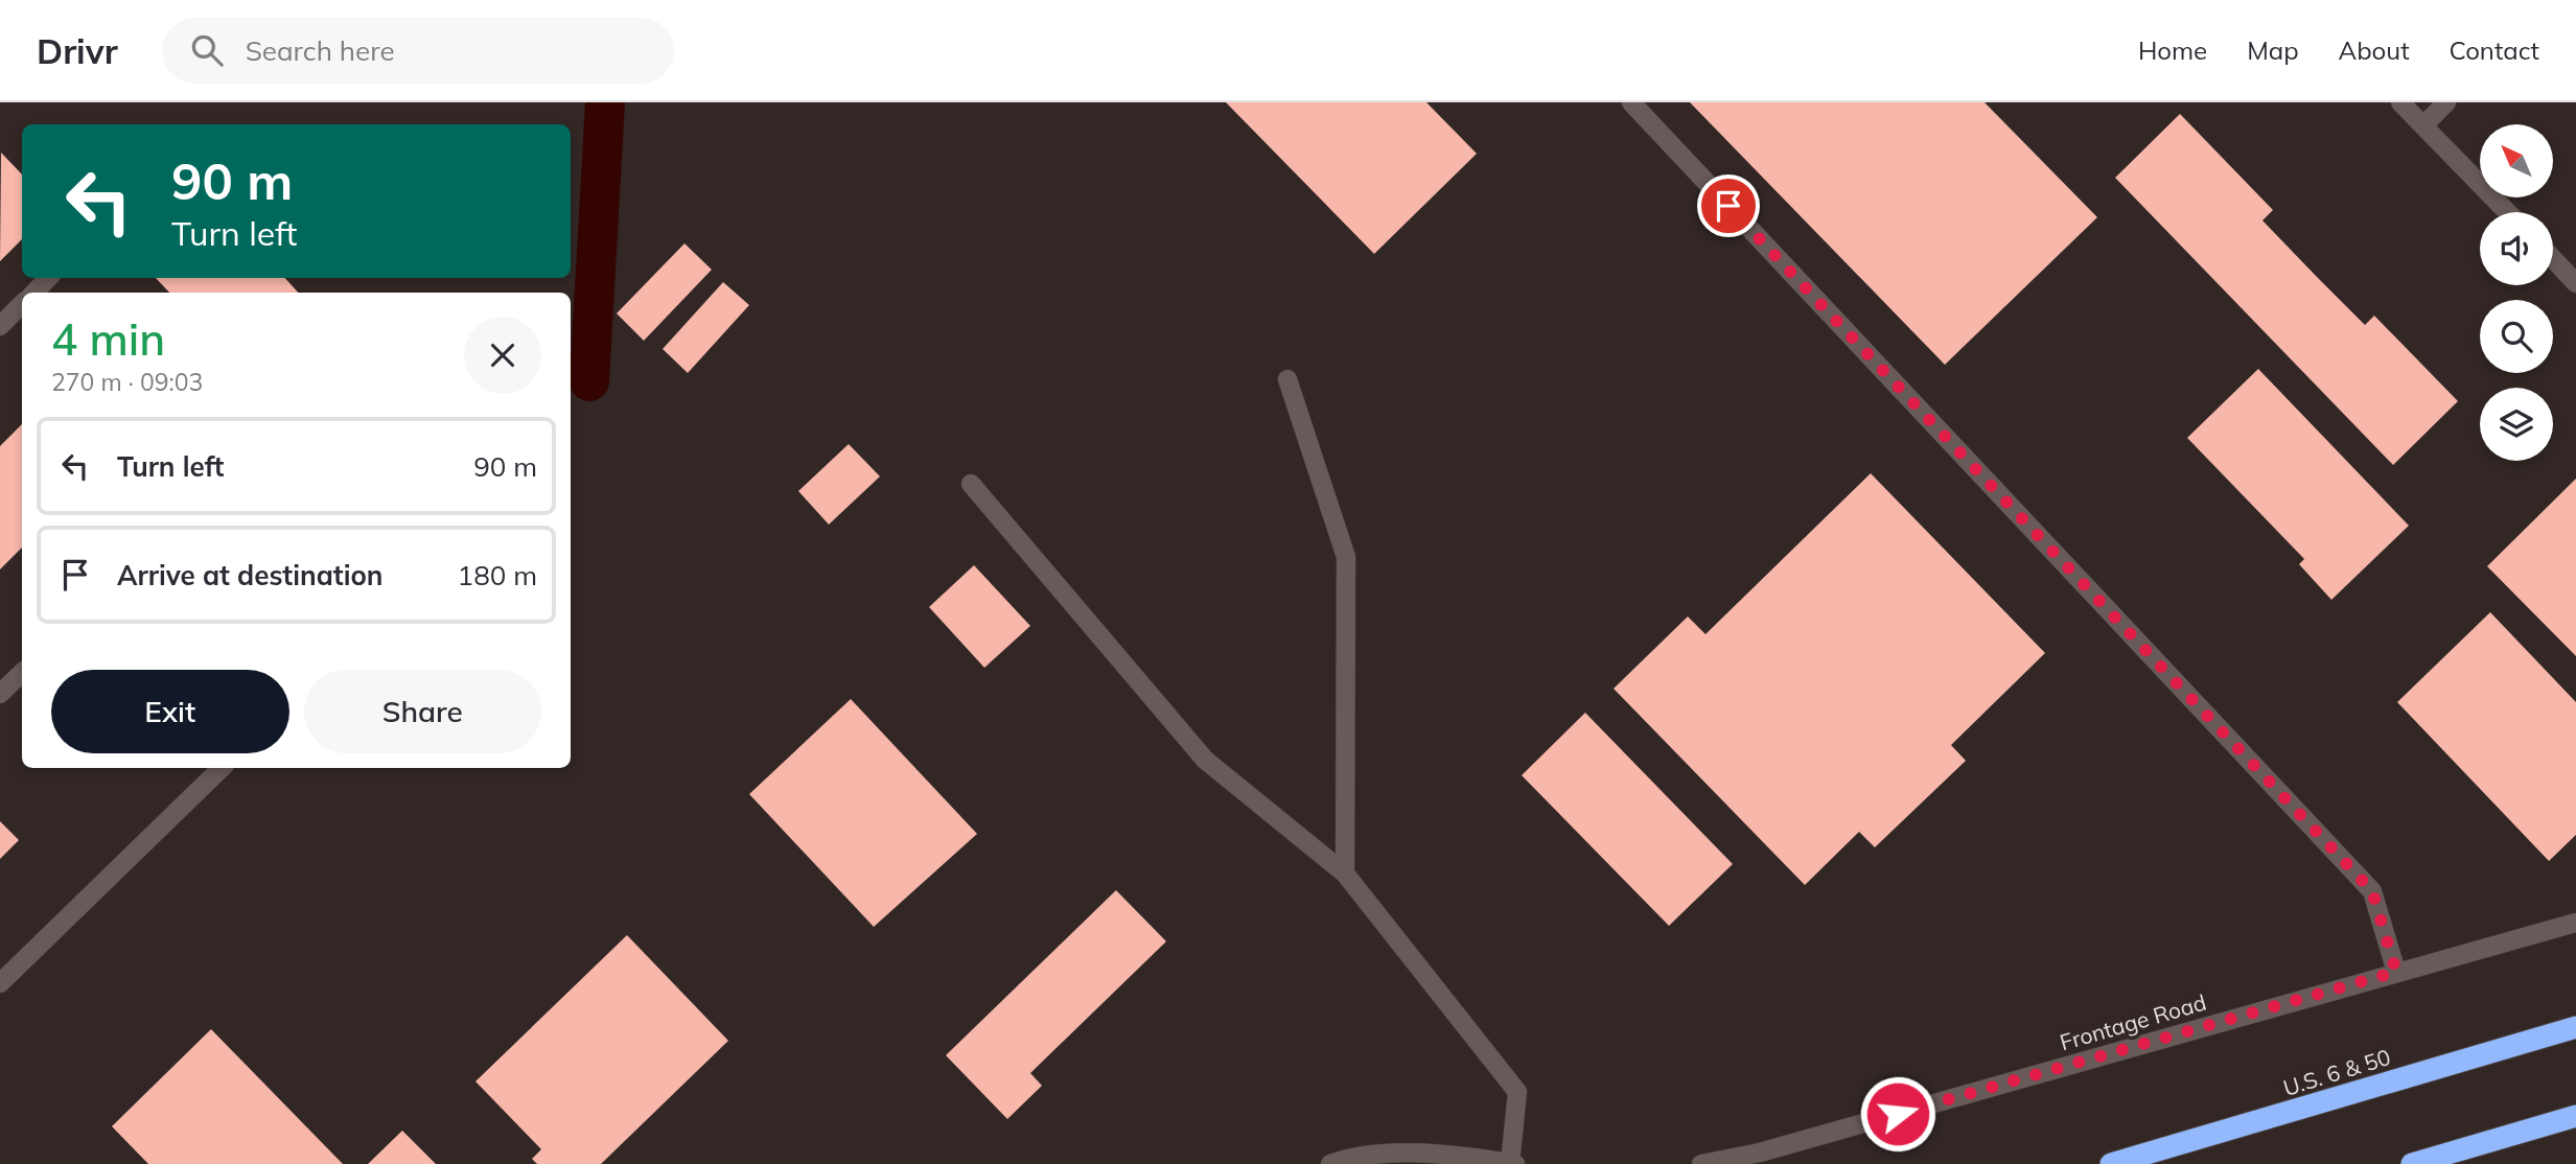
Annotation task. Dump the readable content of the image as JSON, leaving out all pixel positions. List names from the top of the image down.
{
  "streets": {
    "highway": ["U.S. 6 & 50"],
    "street": ["Frontage Road"]
  },
  "north": "top left",
  "page": {
    "header": "Drivr",
    "search": "Search here",
    "nav": [
      "Home",
      "Map",
      "About",
      "Contact"
    ],
    "turn": ["90 m", "Turn left"],
    "heading": ["4 min", "270 m · 09:03"],
    "list": [
      {
        "name": "Turn left",
        "value": "90 m"
      },
      {
        "name": "Arrive at destination",
        "value": "180 m"
      }
    ],
    "buttons": ["Exit", "Share"]
  }
}
